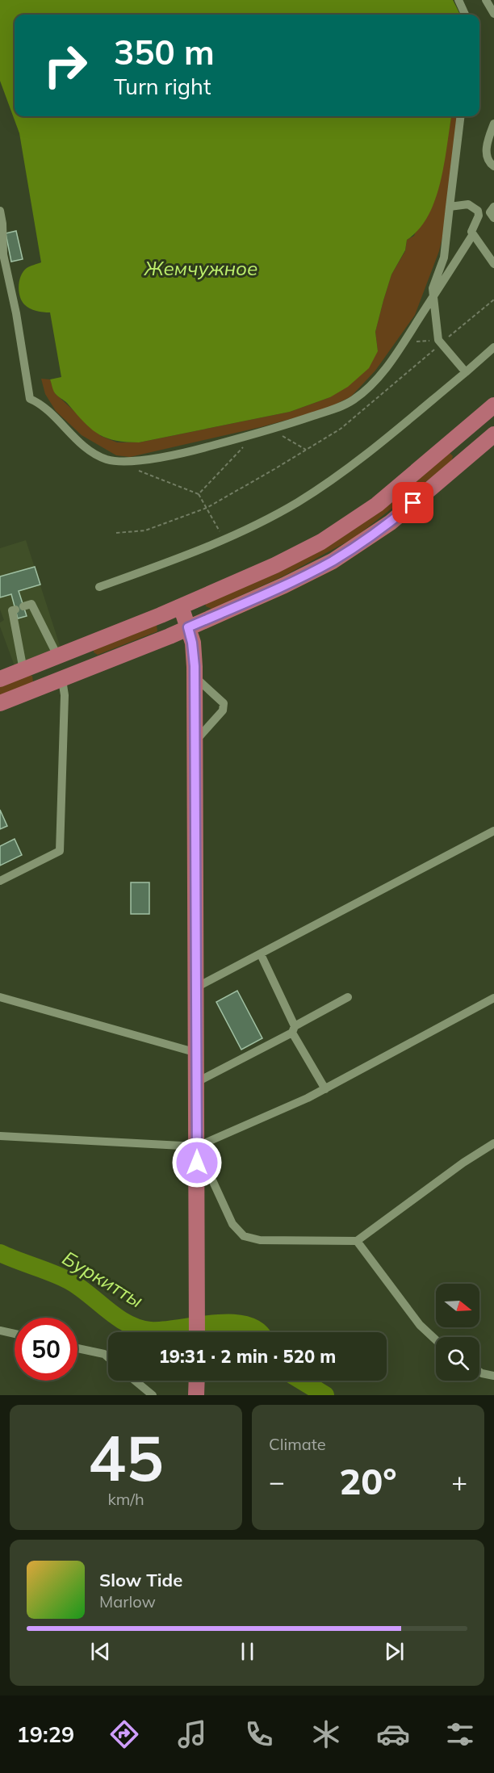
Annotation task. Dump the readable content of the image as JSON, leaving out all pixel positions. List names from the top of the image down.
{
  "water": ["Жемчужное", "Буркитты"],
  "north": "right",
  "page": {
    "turn": ["350 m", "Turn right"],
    "limit": "50",
    "trip": "19:31 · 2 min · 520 m",
    "tile": [
      ["45", "km/h"],
      "Climate"
    ],
    "heat": ["−", "20°", "+"],
    "song": ["Slow Tide", "Marlow"],
    "tabs": "19:29"
  }
}
